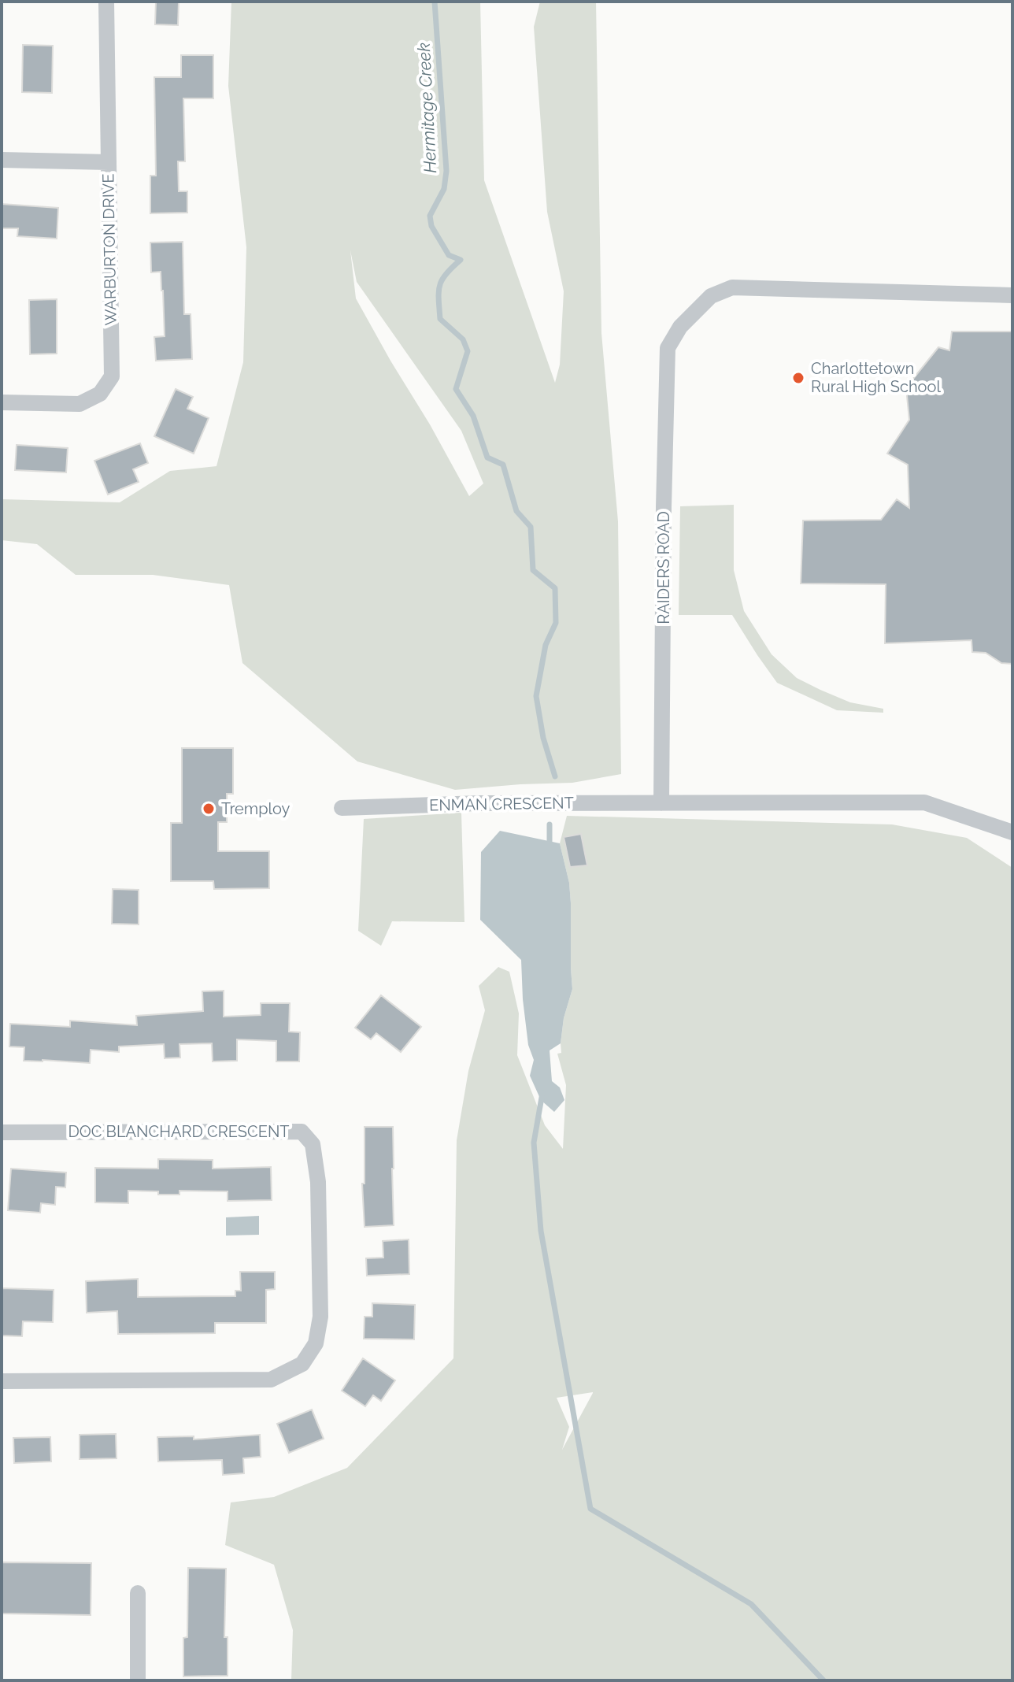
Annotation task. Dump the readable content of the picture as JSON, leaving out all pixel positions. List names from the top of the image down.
{
  "streets": {
    "street": [
      "WARBURTON DRIVE",
      "RAIDERS ROAD",
      "ENMAN CRESCENT",
      "DOC BLANCHARD CRESCENT"
    ]
  },
  "crossings": [
    ["RAIDERS ROAD", "ENMAN CRESCENT"]
  ],
  "water": ["Hermitage Creek"],
  "places": ["Charlottetown Rural High School", "Tremploy"]
}
